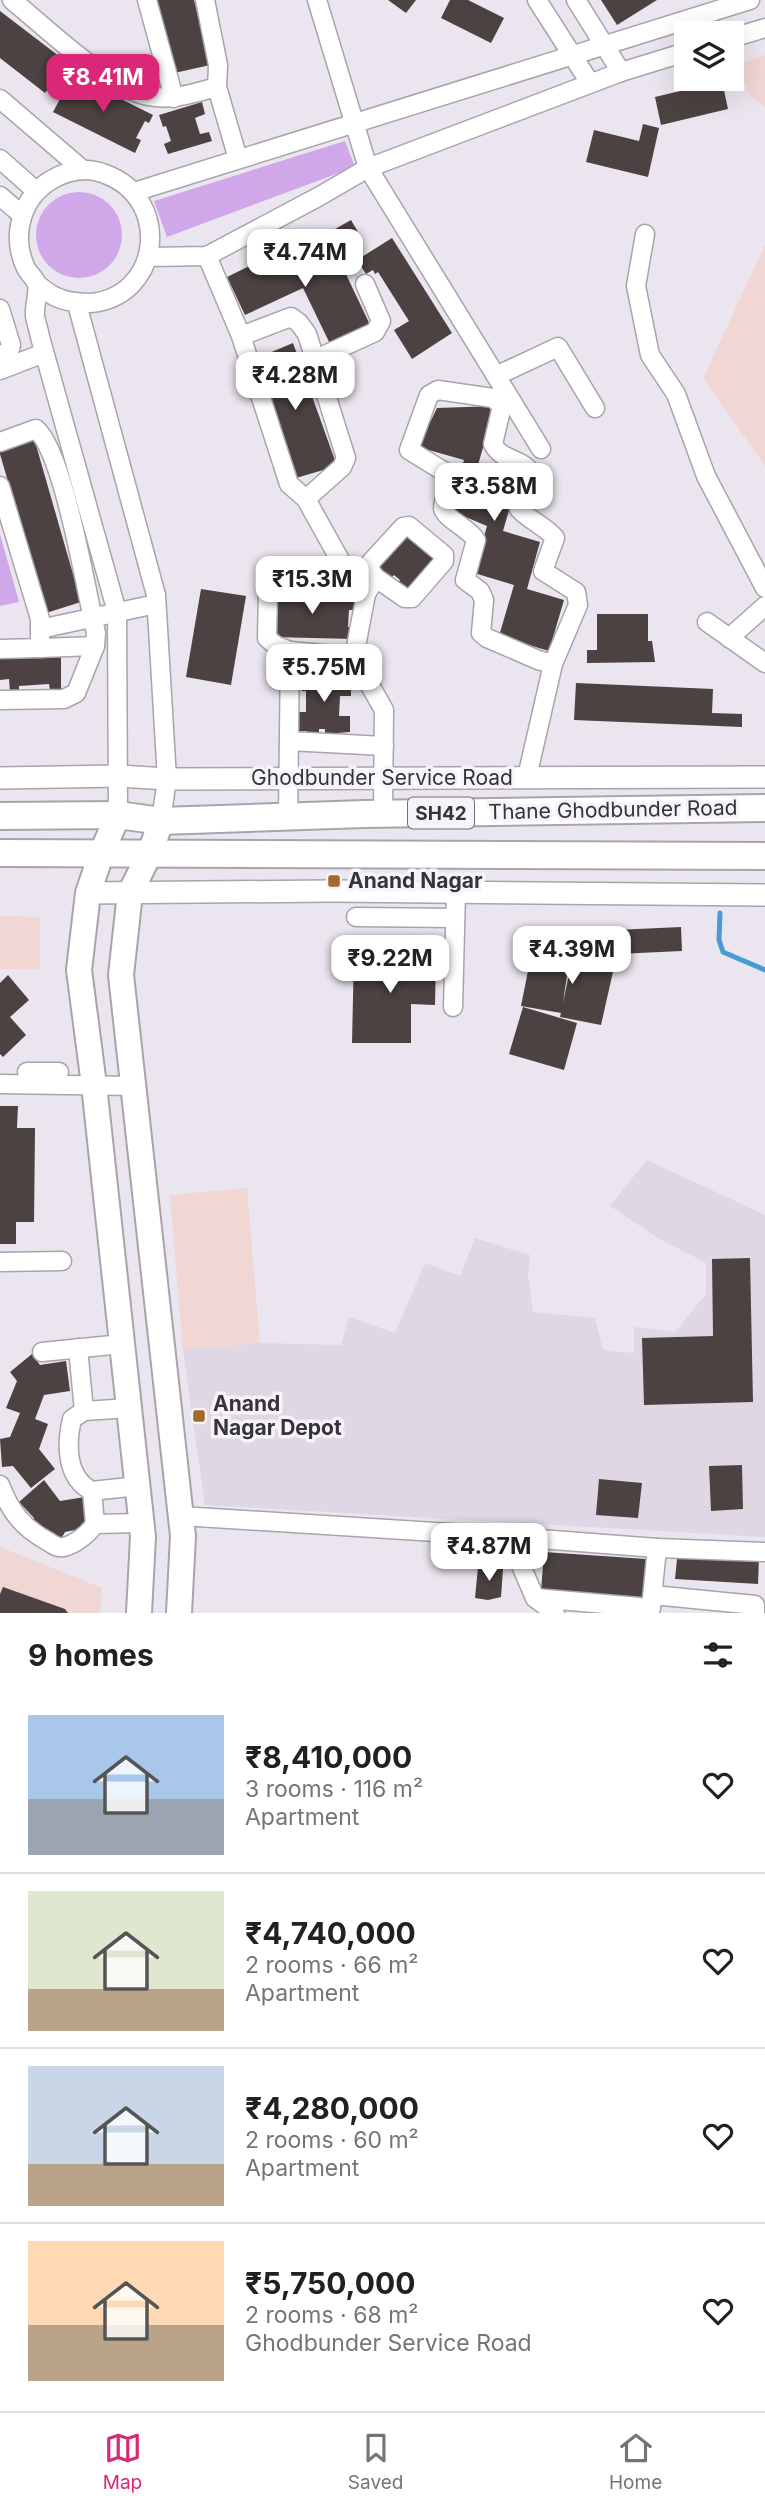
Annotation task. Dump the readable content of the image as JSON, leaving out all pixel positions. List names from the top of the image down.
{
  "streets": {
    "main road": ["Thane Ghodbunder Road", "SH42"],
    "street": ["Ghodbunder Service Road"]
  },
  "places": {
    "transit": ["Anand Nagar", "Anand Nagar Depot"]
  },
  "page": {
    "price": [
      "₹8.41M",
      "₹4.74M",
      "₹4.28M",
      "₹3.58M",
      "₹15.3M",
      "₹5.75M",
      "₹4.39M",
      "₹9.22M",
      "₹4.87M"
    ],
    "heading": "9 homes",
    "list": [
      {
        "name": "₹8,410,000",
        "note": "3 rooms · 116 m² · Apartment"
      },
      {
        "name": "₹4,740,000",
        "note": "2 rooms · 66 m² · Apartment"
      },
      {
        "name": "₹4,280,000",
        "note": "2 rooms · 60 m² · Apartment"
      },
      {
        "name": "₹5,750,000",
        "note": "2 rooms · 68 m² · Ghodbunder Service Road"
      }
    ],
    "tabs": ["Map", "Saved", "Home"]
  }
}
